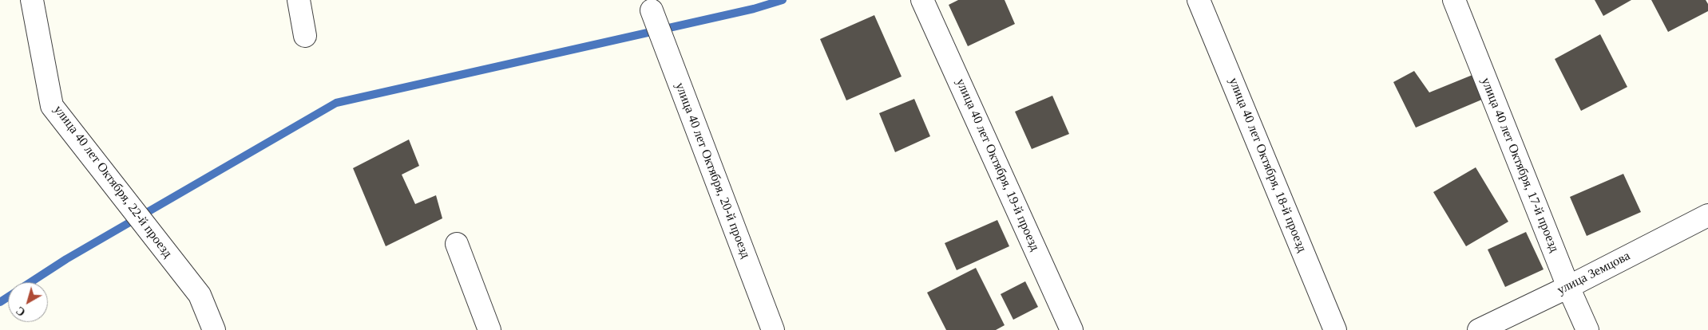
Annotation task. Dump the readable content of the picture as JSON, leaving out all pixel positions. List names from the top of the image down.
{
  "streets": {
    "street": [
      "улица 40 лет Октября, 19-й проезд",
      "улица 40 лет Октября, 18-й проезд",
      "улица 40 лет Октября, 17-й проезд",
      "улица 40 лет Октября, 20-й проезд",
      "улица 40 лет Октября, 22-й проезд",
      "улица Земцова"
    ]
  },
  "crossings": [
    ["улица 40 лет Октября, 17-й проезд", "улица Земцова"]
  ],
  "north": "bottom left"
}
